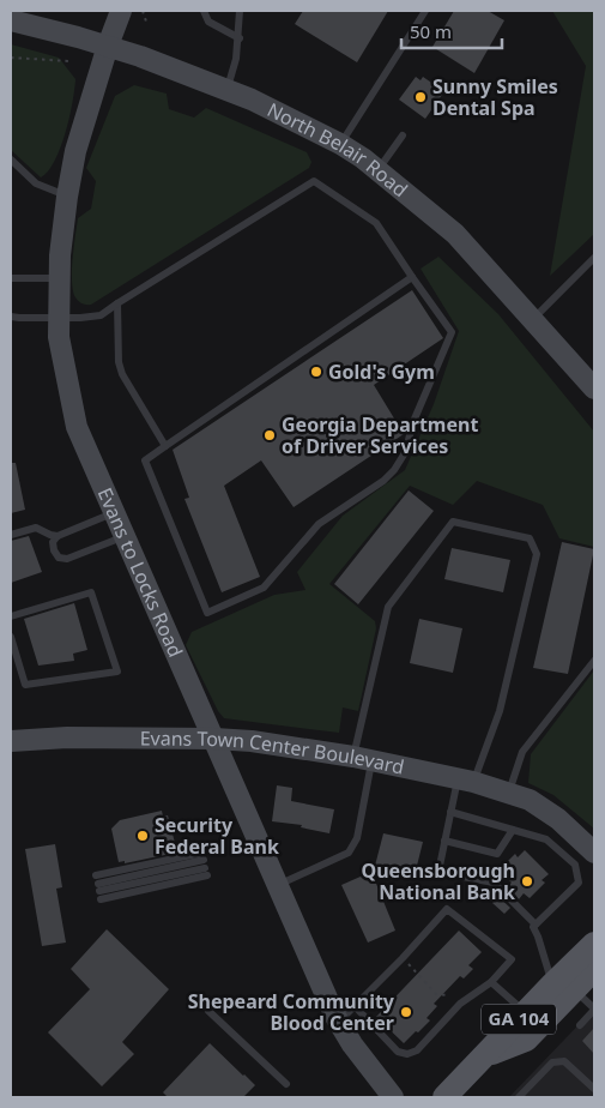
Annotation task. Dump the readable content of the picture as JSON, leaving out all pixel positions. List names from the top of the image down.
{
  "streets": {
    "main road": ["GA 104"],
    "street": ["North Belair Road", "Evans to Locks Road", "Evans Town Center Boulevard"]
  },
  "crossings": [
    ["North Belair Road", "Evans to Locks Road"],
    ["Evans to Locks Road", "Evans Town Center Boulevard"]
  ],
  "places": [
    "Sunny Smiles Dental Spa",
    "Gold's Gym",
    "Georgia Department of Driver Services",
    "Security Federal Bank",
    "Queensborough National Bank",
    "Shepeard Community Blood Center"
  ],
  "scale_bar": "50 m"
}
